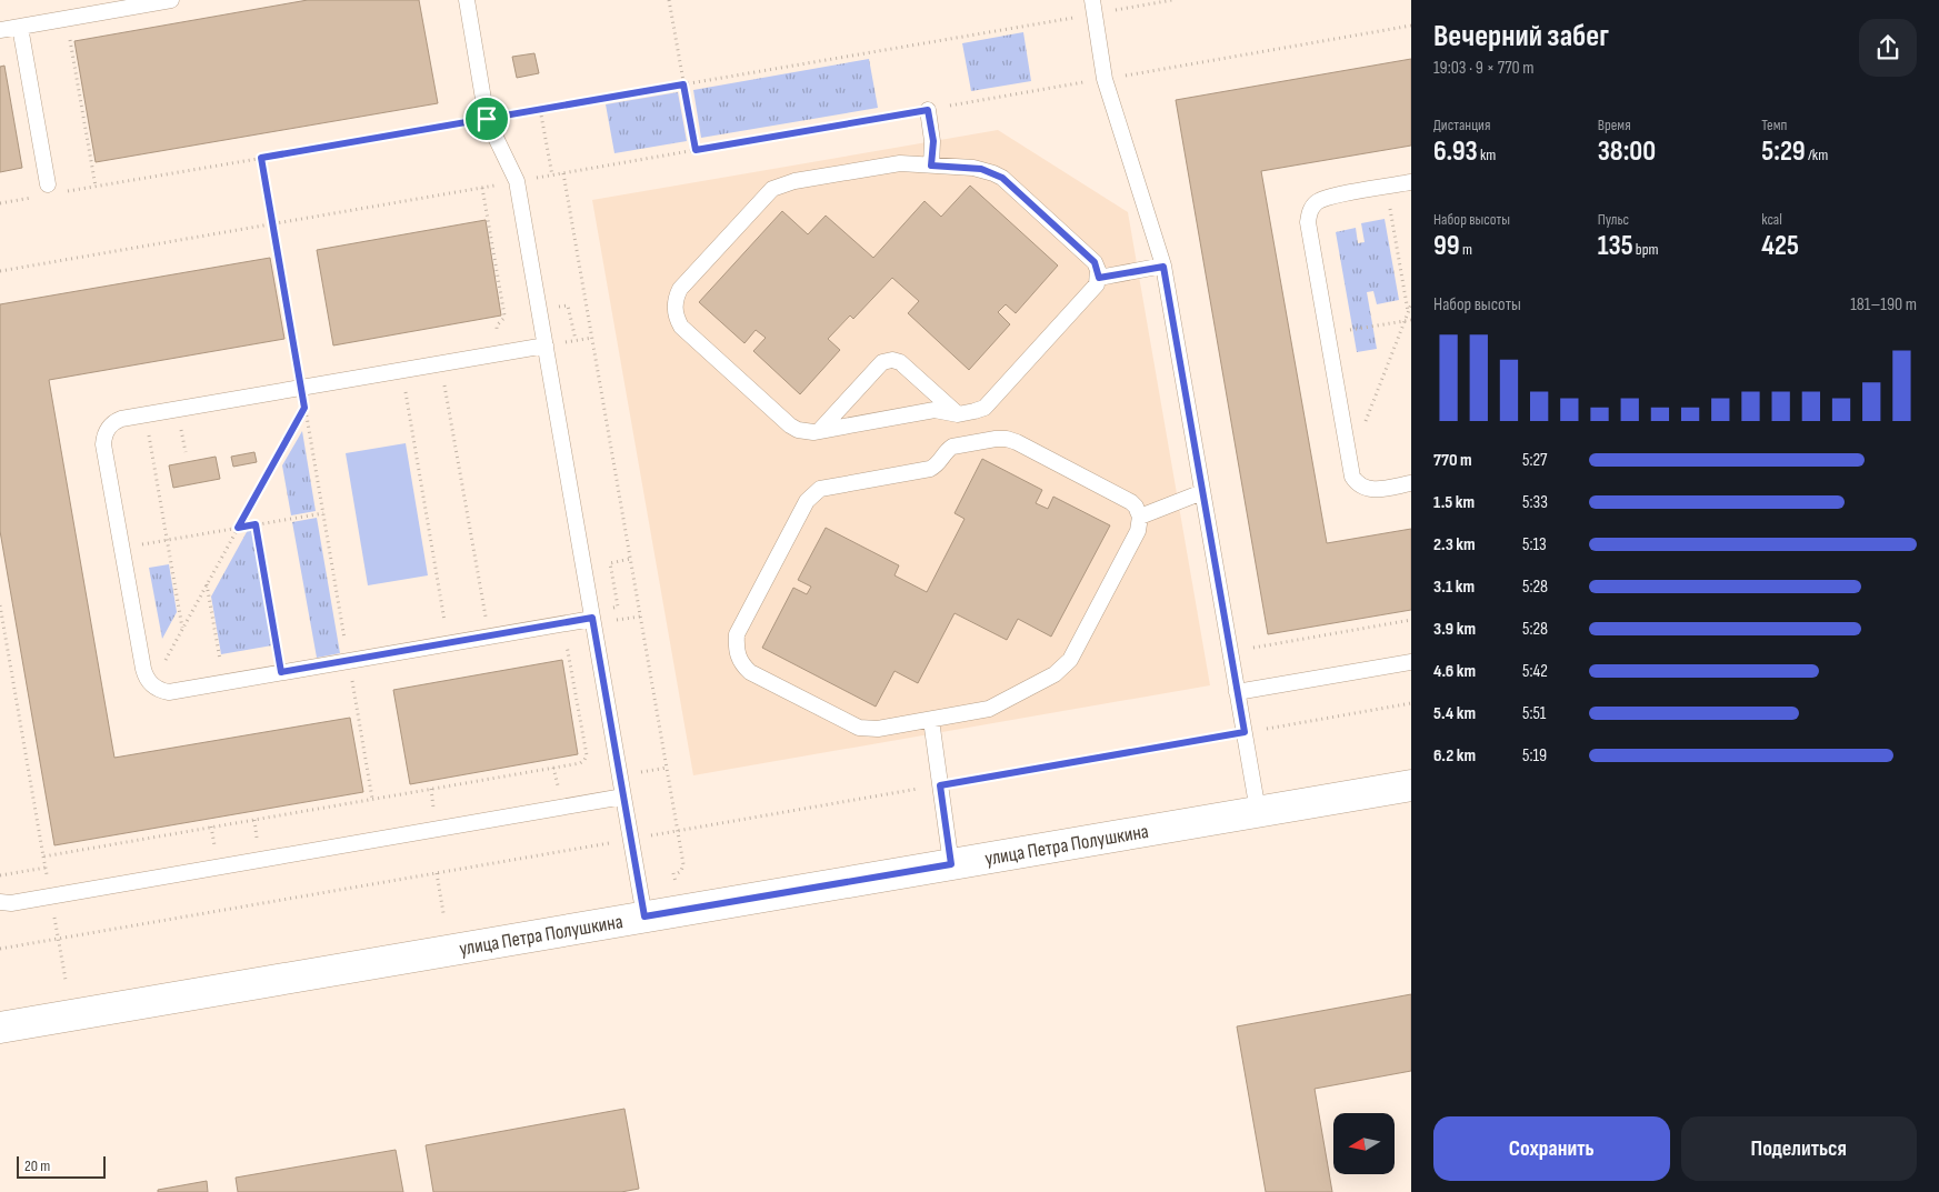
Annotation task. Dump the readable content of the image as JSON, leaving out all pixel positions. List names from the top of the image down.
{
  "streets": {
    "street": ["улица Петра Полушкина"]
  },
  "scale_bar": "20 m",
  "north": "left",
  "page": {
    "heading": ["Вечерний забег", "19:03 · 9 × 770 m"],
    "stats": [
      ["Дистанция", "6.93 km"],
      ["Время", "38:00"],
      ["Темп", "5:29 /km"],
      ["Набор высоты", "99 m"],
      ["Пульс", "135 bpm"],
      ["kcal", "425"]
    ],
    "chart": ["Набор высоты", "181–190 m"],
    "list": [
      {
        "name": "770 m",
        "note": "5:27"
      },
      {
        "name": "1.5 km",
        "note": "5:33"
      },
      {
        "name": "2.3 km",
        "note": "5:13"
      },
      {
        "name": "3.1 km",
        "note": "5:28"
      },
      {
        "name": "3.9 km",
        "note": "5:28"
      },
      {
        "name": "4.6 km",
        "note": "5:42"
      },
      {
        "name": "5.4 km",
        "note": "5:51"
      },
      {
        "name": "6.2 km",
        "note": "5:19"
      }
    ],
    "buttons": ["Сохранить", "Поделиться"],
    "scale": "20 m"
  }
}
